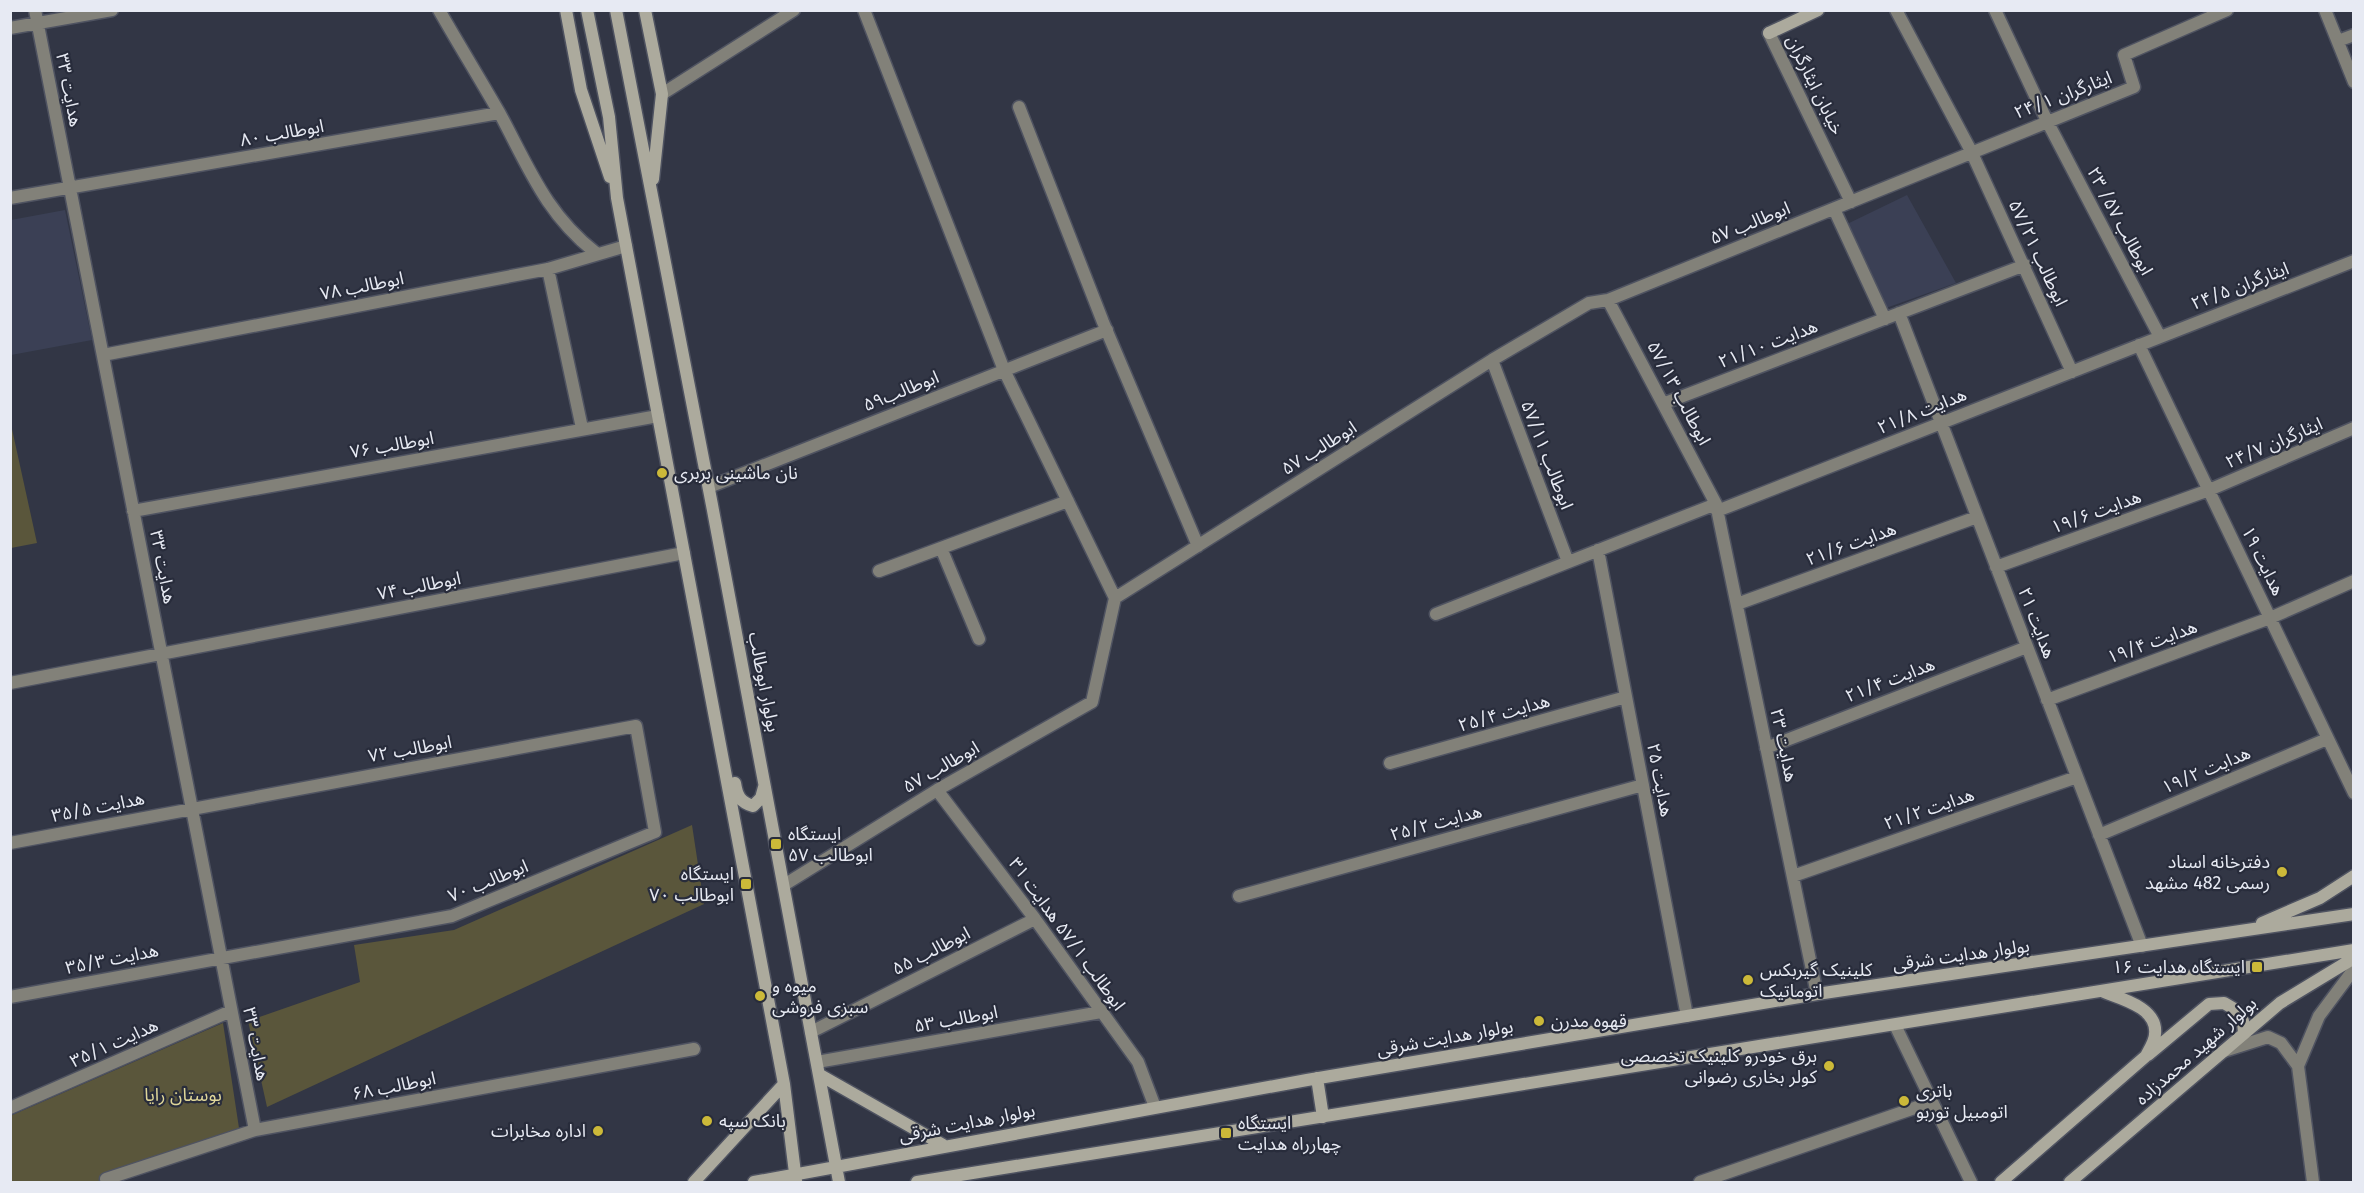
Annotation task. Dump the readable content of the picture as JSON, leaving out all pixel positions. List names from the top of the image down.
{
  "streets": {
    "main road": [
      "خیابان ایثارگران",
      "بولوار ابوطالب",
      "بولوار هدایت شرقی",
      "بولوار شهید محمدزاده"
    ],
    "street": [
      "هدایت ۳۳",
      "ایثارگران ۲۴/۱",
      "ابوطالب ۸۰",
      "ابوطالب ۵۷/ ۲۳",
      "ابوطالب ۵۷",
      "ابوطالب ۵۷/۲۱",
      "ابوطالب ۷۸",
      "ایثارگران ۲۴/۵",
      "هدایت ۲۱/۱۰",
      "ابوطالب۵۹",
      "ابوطالب ۵۷/۱۳",
      "هدایت ۲۱/۸",
      "ایثارگران ۲۴/۷",
      "ابوطالب ۷۶",
      "ابوطالب ۵۷/۱۱",
      "هدایت ۱۹/۶",
      "هدایت ۲۱/۶",
      "هدایت ۱۹",
      "ابوطالب ۷۴",
      "هدایت ۲۱",
      "هدایت ۱۹/۴",
      "هدایت ۲۱/۴",
      "هدایت ۲۵/۴",
      "هدایت ۲۳",
      "ابوطالب ۷۲",
      "هدایت ۱۹/۲",
      "هدایت ۲۵",
      "هدایت ۳۵/۵",
      "هدایت ۲۱/۲",
      "هدایت ۲۵/۲",
      "ابوطالب ۷۰",
      "ابوطالب ۵۷/۱ هدایت ۳۱",
      "ابوطالب ۵۵",
      "هدایت ۳۵/۳",
      "ابوطالب ۵۳",
      "هدایت ۳۵/۱",
      "ابوطالب ۶۸"
    ]
  },
  "crossings": [
    ["خیابان ایثارگران", "ابوطالب ۵۷"],
    ["هدایت ۳۳", "ابوطالب ۸۰"],
    ["هدایت ۳۳", "ابوطالب ۷۸"],
    ["هدایت ۳۳", "ابوطالب ۷۶"],
    ["هدایت ۳۳", "ابوطالب ۷۴"],
    ["هدایت ۳۳", "ابوطالب ۷۲"],
    ["هدایت ۳۳", "هدایت ۳۵/۵"],
    ["هدایت ۳۳", "ابوطالب ۷۰"],
    ["هدایت ۳۳", "هدایت ۳۵/۳"],
    ["هدایت ۳۳", "هدایت ۳۵/۱"],
    ["هدایت ۳۳", "ابوطالب ۶۸"],
    ["ایثارگران ۲۴/۱", "ابوطالب ۵۷/ ۲۳"],
    ["ایثارگران ۲۴/۱", "ابوطالب ۵۷"],
    ["ایثارگران ۲۴/۱", "ابوطالب ۵۷/۲۱"],
    ["ابوطالب ۵۷/ ۲۳", "ایثارگران ۲۴/۵"],
    ["ابوطالب ۵۷", "ابوطالب ۵۷/۲۱"],
    ["ابوطالب ۵۷", "ابوطالب ۵۷/۱۳"],
    ["ابوطالب ۵۷", "ابوطالب ۵۷/۱۱"],
    ["ابوطالب ۵۷", "بولوار ابوطالب"],
    ["ابوطالب ۵۷", "ابوطالب ۵۷/۱ هدایت ۳۱"],
    ["ابوطالب ۵۷/۲۱", "هدایت ۲۱/۱۰"],
    ["ابوطالب ۵۷/۲۱", "هدایت ۲۱/۸"],
    ["ایثارگران ۲۴/۵", "هدایت ۲۱/۸"],
    ["ایثارگران ۲۴/۵", "هدایت ۱۹"],
    ["هدایت ۲۱/۱۰", "ابوطالب ۵۷/۱۳"],
    ["هدایت ۲۱/۱۰", "هدایت ۲۱"],
    ["ابوطالب۵۹", "بولوار ابوطالب"],
    ["ابوطالب ۵۷/۱۳", "هدایت ۲۱/۸"],
    ["ابوطالب ۵۷/۱۳", "هدایت ۲۳"],
    ["هدایت ۲۱/۸", "ابوطالب ۵۷/۱۱"],
    ["هدایت ۲۱/۸", "هدایت ۱۹"],
    ["هدایت ۲۱/۸", "هدایت ۲۱"],
    ["هدایت ۲۱/۸", "هدایت ۲۳"],
    ["هدایت ۲۱/۸", "هدایت ۲۵"],
    ["ایثارگران ۲۴/۷", "هدایت ۱۹/۶"],
    ["ایثارگران ۲۴/۷", "هدایت ۱۹"],
    ["هدایت ۱۹/۶", "هدایت ۱۹"],
    ["هدایت ۱۹/۶", "هدایت ۲۱"],
    ["هدایت ۲۱/۶", "هدایت ۲۱"],
    ["هدایت ۲۱/۶", "هدایت ۲۳"],
    ["هدایت ۱۹", "هدایت ۱۹/۴"],
    ["هدایت ۱۹", "هدایت ۱۹/۲"],
    ["هدایت ۲۱", "هدایت ۱۹/۴"],
    ["هدایت ۲۱", "هدایت ۲۱/۴"],
    ["هدایت ۲۱", "هدایت ۱۹/۲"],
    ["هدایت ۲۱", "هدایت ۲۱/۲"],
    ["هدایت ۲۱", "بولوار هدایت شرقی"],
    ["هدایت ۲۱/۴", "هدایت ۲۳"],
    ["بولوار ابوطالب", "ابوطالب ۵۵"],
    ["بولوار ابوطالب", "بولوار هدایت شرقی"],
    ["بولوار ابوطالب", "ابوطالب ۵۳"],
    ["هدایت ۲۵/۴", "هدایت ۲۵"],
    ["هدایت ۲۳", "هدایت ۲۱/۲"],
    ["هدایت ۲۳", "بولوار هدایت شرقی"],
    ["ابوطالب ۷۲", "هدایت ۳۵/۵"],
    ["ابوطالب ۷۲", "ابوطالب ۷۰"],
    ["هدایت ۲۵", "هدایت ۲۵/۲"],
    ["هدایت ۲۵", "بولوار هدایت شرقی"],
    ["ابوطالب ۷۰", "هدایت ۳۵/۳"],
    ["ابوطالب ۵۷/۱ هدایت ۳۱", "ابوطالب ۵۵"],
    ["ابوطالب ۵۷/۱ هدایت ۳۱", "بولوار هدایت شرقی"],
    ["ابوطالب ۵۷/۱ هدایت ۳۱", "ابوطالب ۵۳"]
  ],
  "parks": ["بوستان رایا"],
  "places": {
    "other": [
      "نان ماشینی بربری",
      "دفترخانه اسناد رسمی 482 مشهد",
      "کلینیک گیربکس اتوماتیک",
      "میوه و سبزی فروشی",
      "قهوه مدرن",
      "برق خودرو کلینیک تخصصی کولر بخاری رضوانی",
      "باتری اتومبیل توربو",
      "بانک سپه",
      "اداره مخابرات"
    ],
    "transit": [
      "ایستگاه ابوطالب ۵۷",
      "ایستگاه ابوطالب ۷۰",
      "ایستگاه هدایت ۱۶",
      "ایستگاه چهارراه هدایت"
    ]
  }
}
